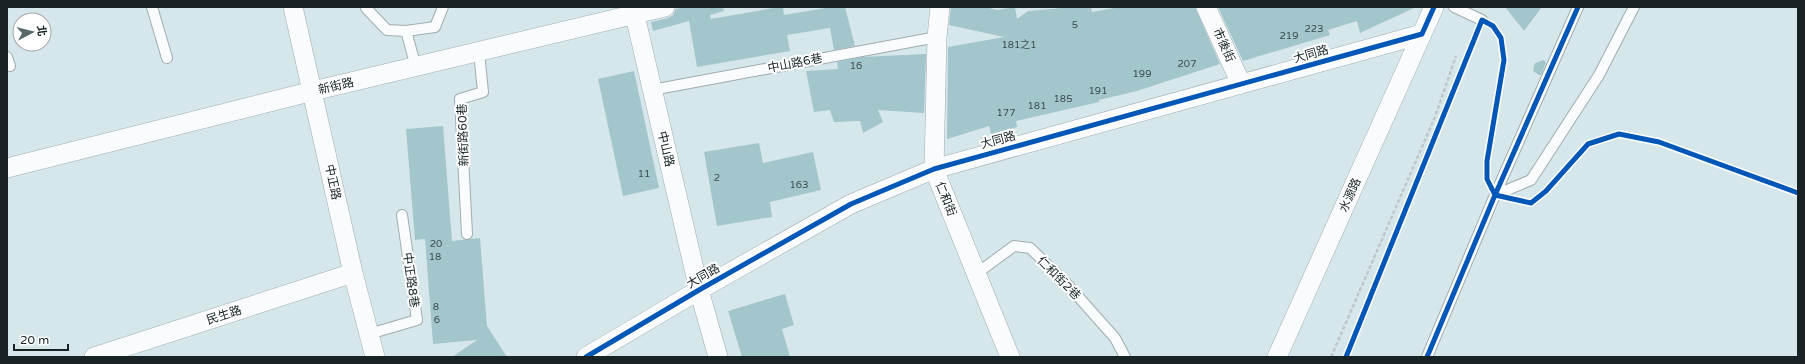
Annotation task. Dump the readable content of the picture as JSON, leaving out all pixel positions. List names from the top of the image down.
{
  "streets": {
    "street": [
      "市後街",
      "大同路",
      "新街路",
      "中山路",
      "中正路",
      "水源路",
      "仁和街",
      "民生路"
    ],
    "lane": [
      "中山路6巷",
      "新街路60巷",
      "仁和街2巷",
      "中正路8巷"
    ]
  },
  "crossings": [
    ["市後街", "大同路"],
    ["大同路", "中山路"],
    ["大同路", "水源路"],
    ["大同路", "仁和街"],
    ["中山路6巷", "中山路"],
    ["中山路6巷", "仁和街"],
    ["新街路", "新街路60巷"],
    ["新街路", "中山路"],
    ["新街路", "中正路"],
    ["中正路", "中正路8巷"],
    ["中正路", "民生路"],
    ["仁和街", "仁和街2巷"]
  ],
  "house_numbers": [
    "5",
    "223",
    "219",
    "181之1",
    "207",
    "16",
    "199",
    "191",
    "185",
    "181",
    "177",
    "11",
    "2",
    "163",
    "20",
    "18",
    "8",
    "6"
  ],
  "scale_bar": "20 m",
  "north": "right"
}
